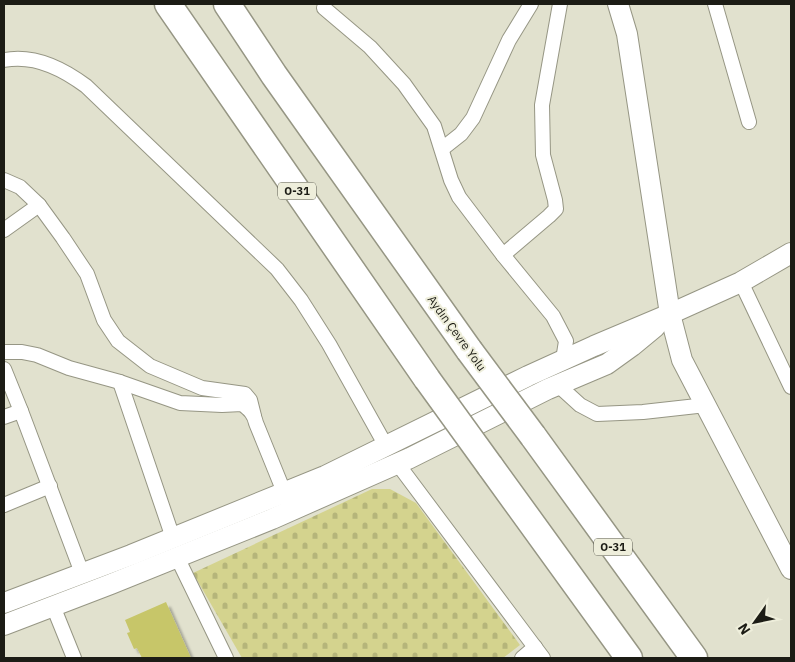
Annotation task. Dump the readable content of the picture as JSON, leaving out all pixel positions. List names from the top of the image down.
{
  "streets": {
    "highway": ["O-31", "Aydın Çevre Yolu"]
  },
  "north": "bottom left"
}
